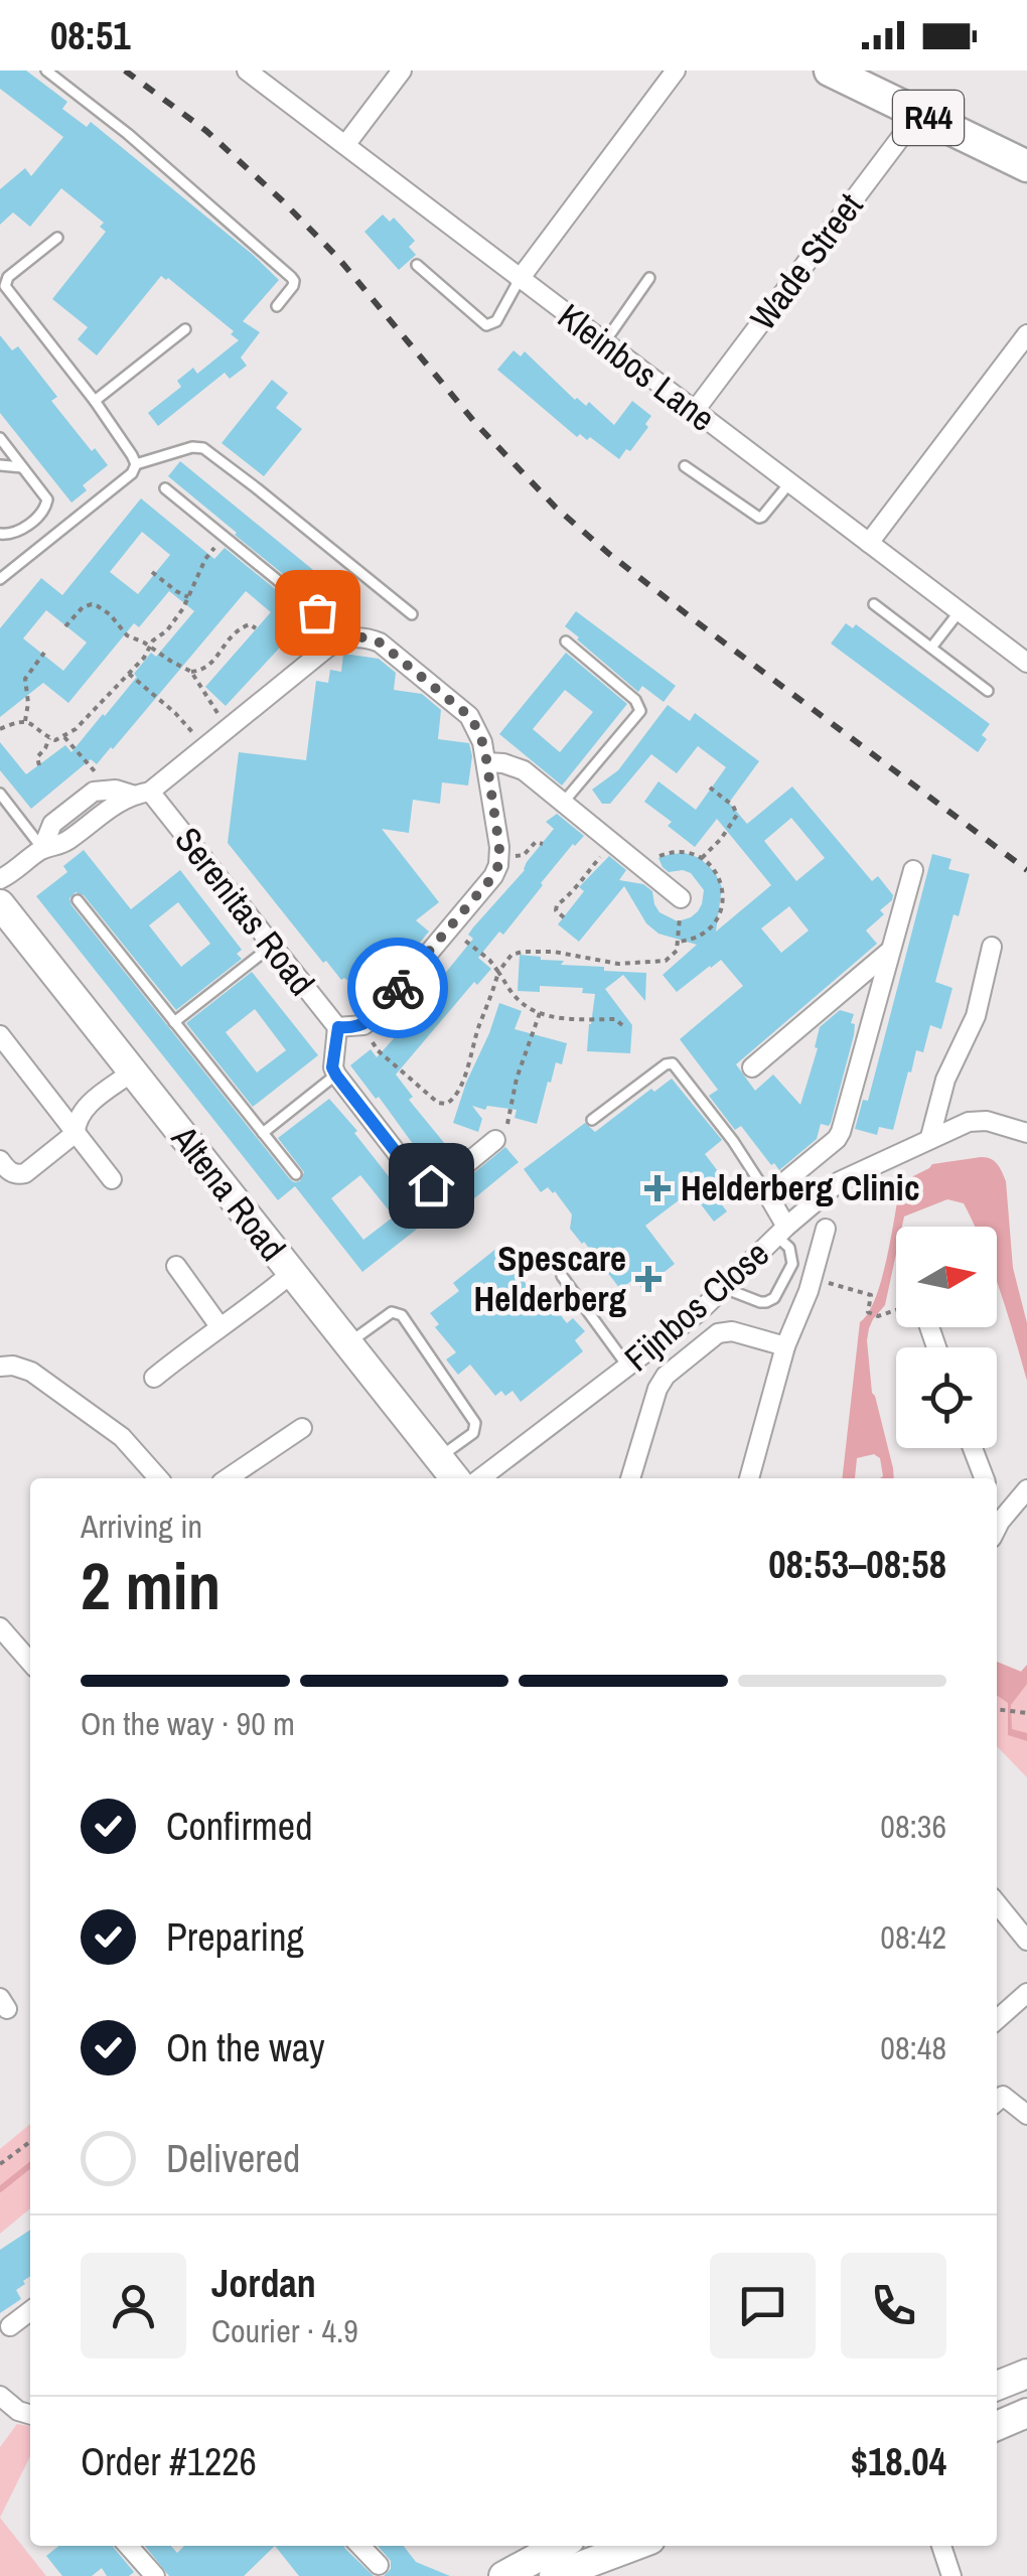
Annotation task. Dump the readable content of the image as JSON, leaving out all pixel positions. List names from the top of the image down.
{
  "streets": {
    "main road": ["R44"],
    "street": [
      "Wade Street",
      "Kleinbos Lane",
      "Serenitas Road",
      "Altena Road",
      "Fijnbos Close"
    ]
  },
  "crossings": [
    ["R44", "Wade Street"],
    ["Wade Street", "Kleinbos Lane"]
  ],
  "places": {
    "health": ["Helderberg Clinic", "Spescare Helderberg"]
  },
  "north": "right",
  "page": {
    "status": "08:51",
    "heading": ["2 min", "Arriving in", "08:53–08:58"],
    "panel": [
      "Jordan",
      "Courier · 4.9",
      "Order #1226",
      "$18.04"
    ],
    "bar": "On the way · 90 m",
    "list": [
      ["Confirmed", "08:36"],
      ["Preparing", "08:42"],
      ["On the way", "08:48"],
      "Delivered"
    ]
  }
}
